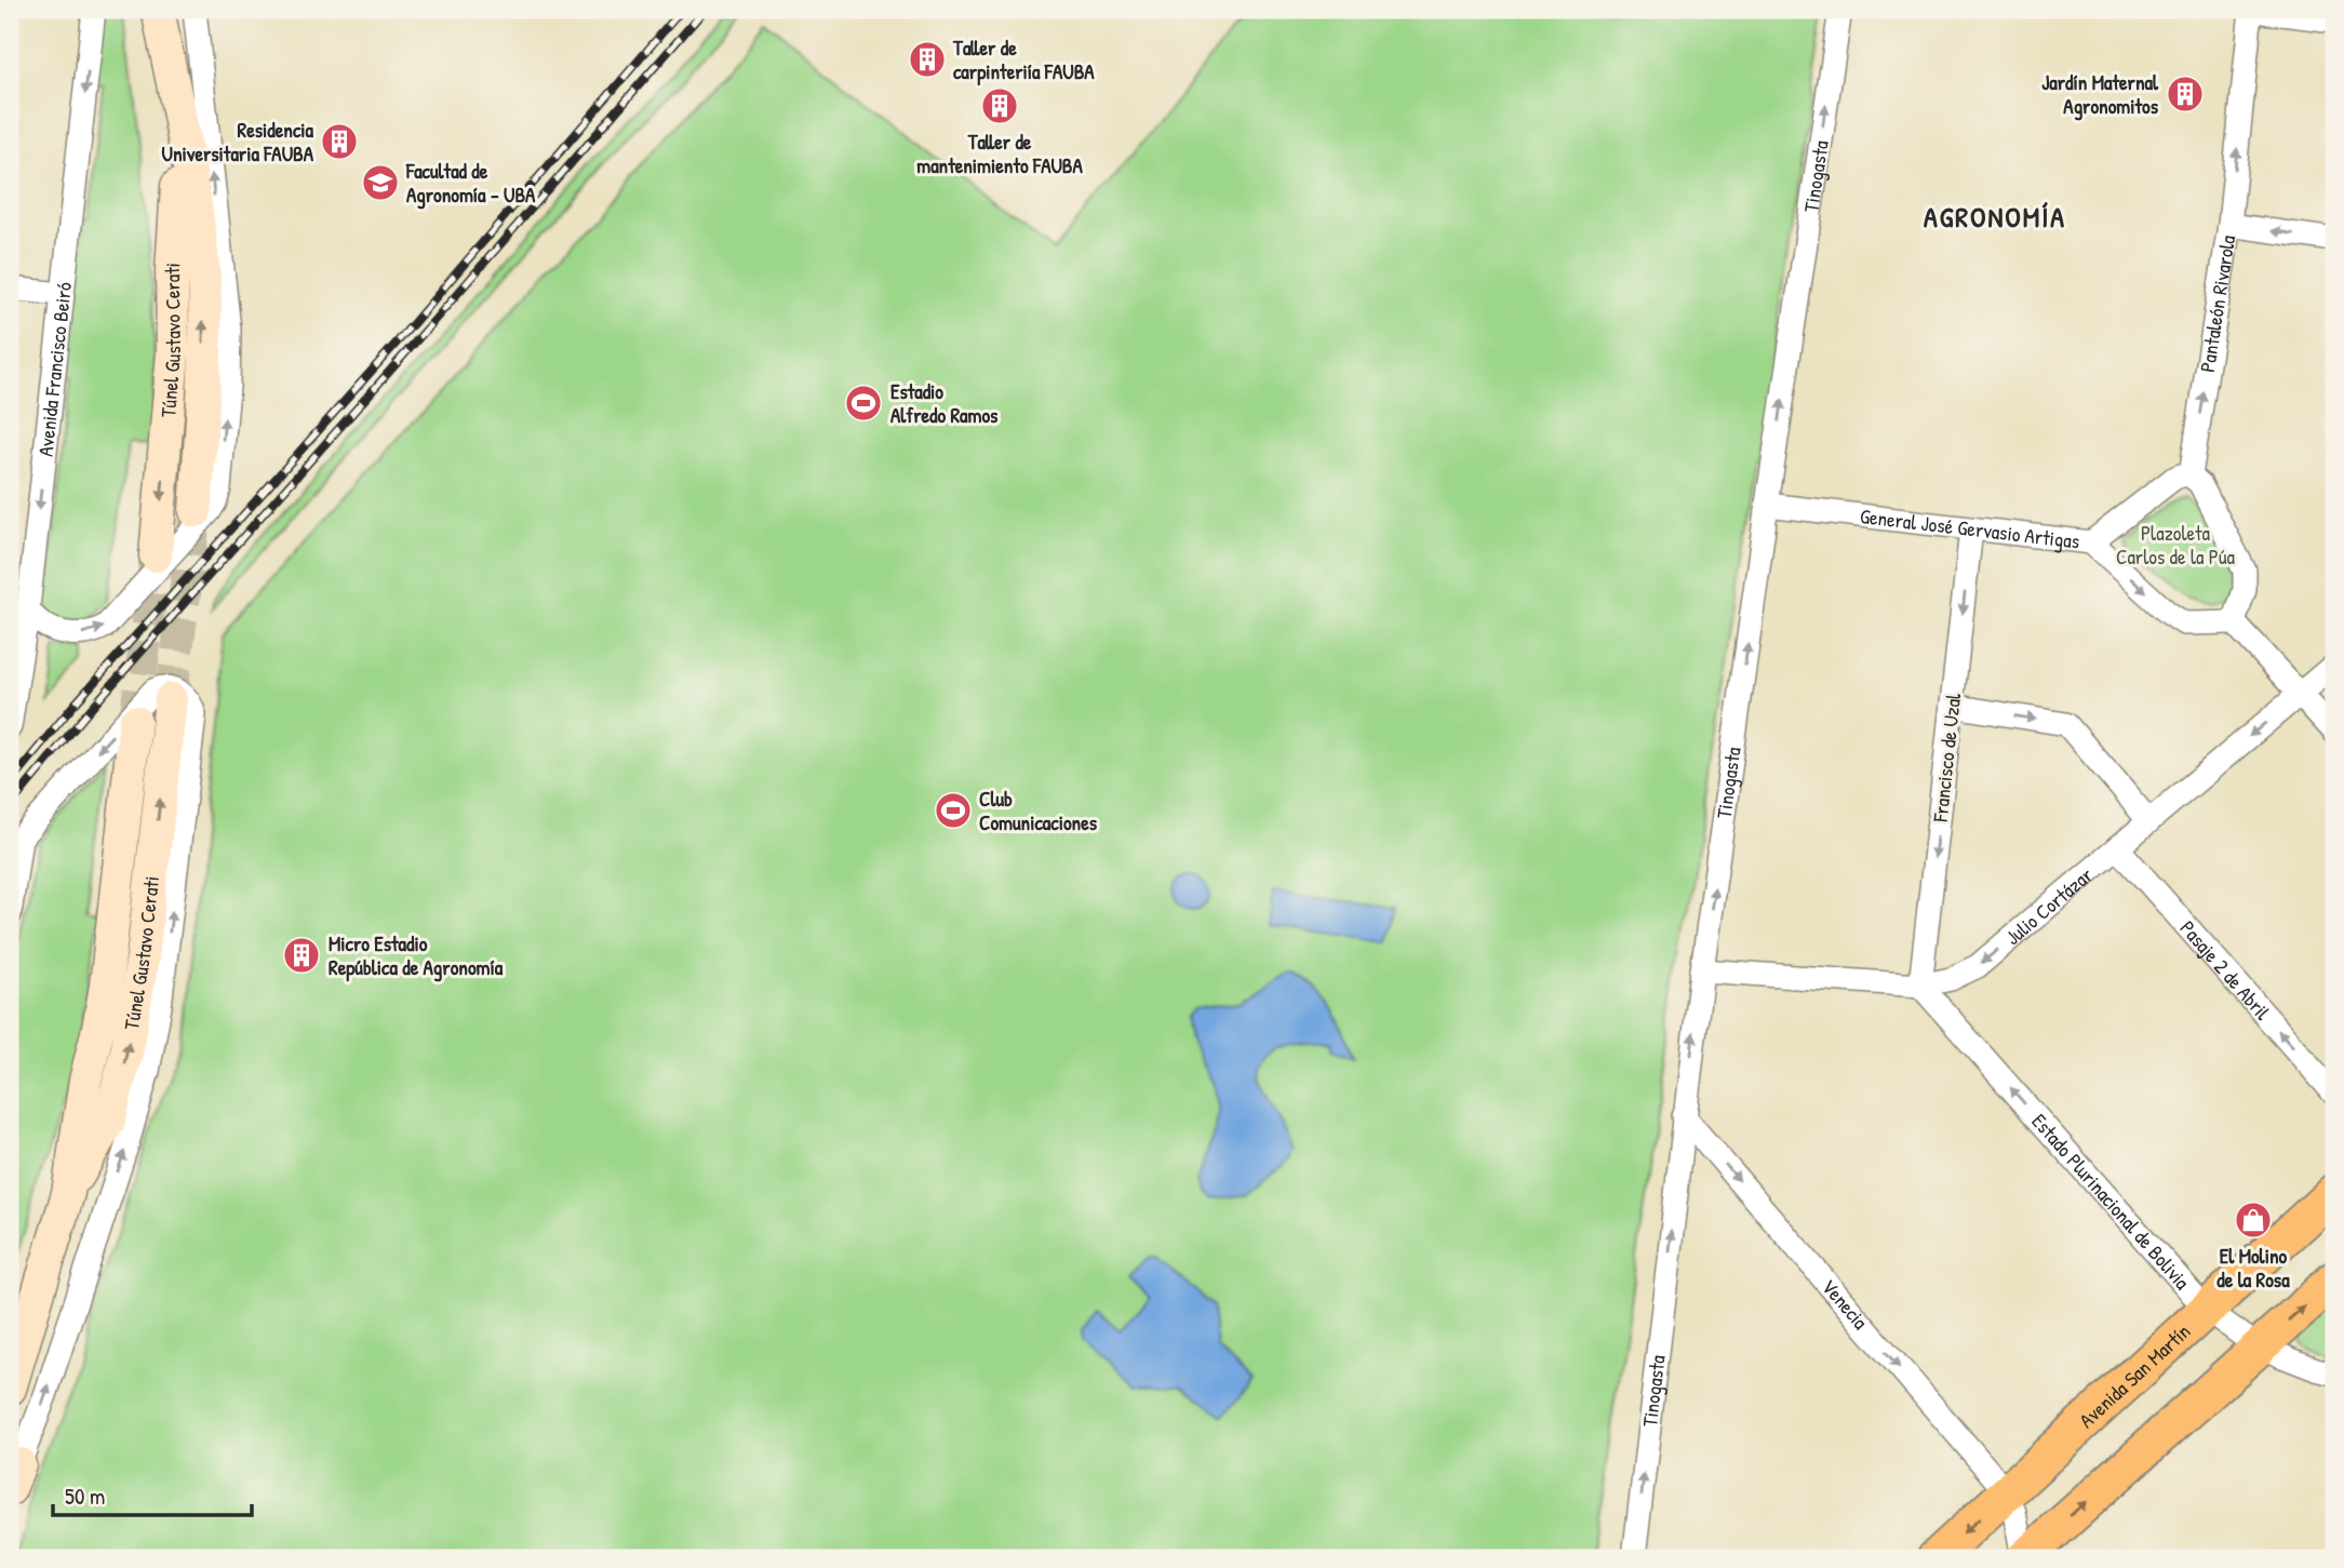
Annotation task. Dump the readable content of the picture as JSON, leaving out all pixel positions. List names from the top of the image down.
{
  "streets": {
    "main road": ["Túnel Gustavo Cerati", "Avenida San Martín"],
    "street": [
      "Tinogasta",
      "Pantaleón Rivarola",
      "Avenida Francisco Beiró",
      "General José Gervasio Artigas",
      "Francisco de Uzal",
      "Julio Cortázar",
      "Pasaje 2 de Abril",
      "Estado Plurinacional de Bolivia",
      "Venecia"
    ]
  },
  "crossings": [
    ["Tinogasta", "General José Gervasio Artigas"],
    ["Tinogasta", "Julio Cortázar"],
    ["Tinogasta", "Venecia"],
    ["General José Gervasio Artigas", "Francisco de Uzal"],
    ["Francisco de Uzal", "Julio Cortázar"],
    ["Francisco de Uzal", "Estado Plurinacional de Bolivia"],
    ["Julio Cortázar", "Pasaje 2 de Abril"],
    ["Julio Cortázar", "Estado Plurinacional de Bolivia"],
    ["Estado Plurinacional de Bolivia", "Avenida San Martín"],
    ["Venecia", "Avenida San Martín"]
  ],
  "one_way": [
    "Tinogasta",
    "Pantaleón Rivarola",
    "Avenida Francisco Beiró",
    "Francisco de Uzal",
    "Julio Cortázar",
    "Pasaje 2 de Abril",
    "Estado Plurinacional de Bolivia",
    "Venecia"
  ],
  "districts": ["AGRONOMÍA"],
  "parks": ["Plazoleta Carlos de la Púa"],
  "places": {
    "building": [
      "Taller de carpinteriía FAUBA",
      "Jardín Maternal Agronomitos",
      "Taller de mantenimiento FAUBA",
      "Residencia Universitaria FAUBA",
      "Micro Estadio República de Agronomía"
    ],
    "school or university": ["Facultad de Agronomía - UBA"],
    "sports": ["Estadio Alfredo Ramos", "Club Comunicaciones"],
    "shop": ["El Molino de la Rosa"]
  },
  "scale_bar": "50 m"
}
